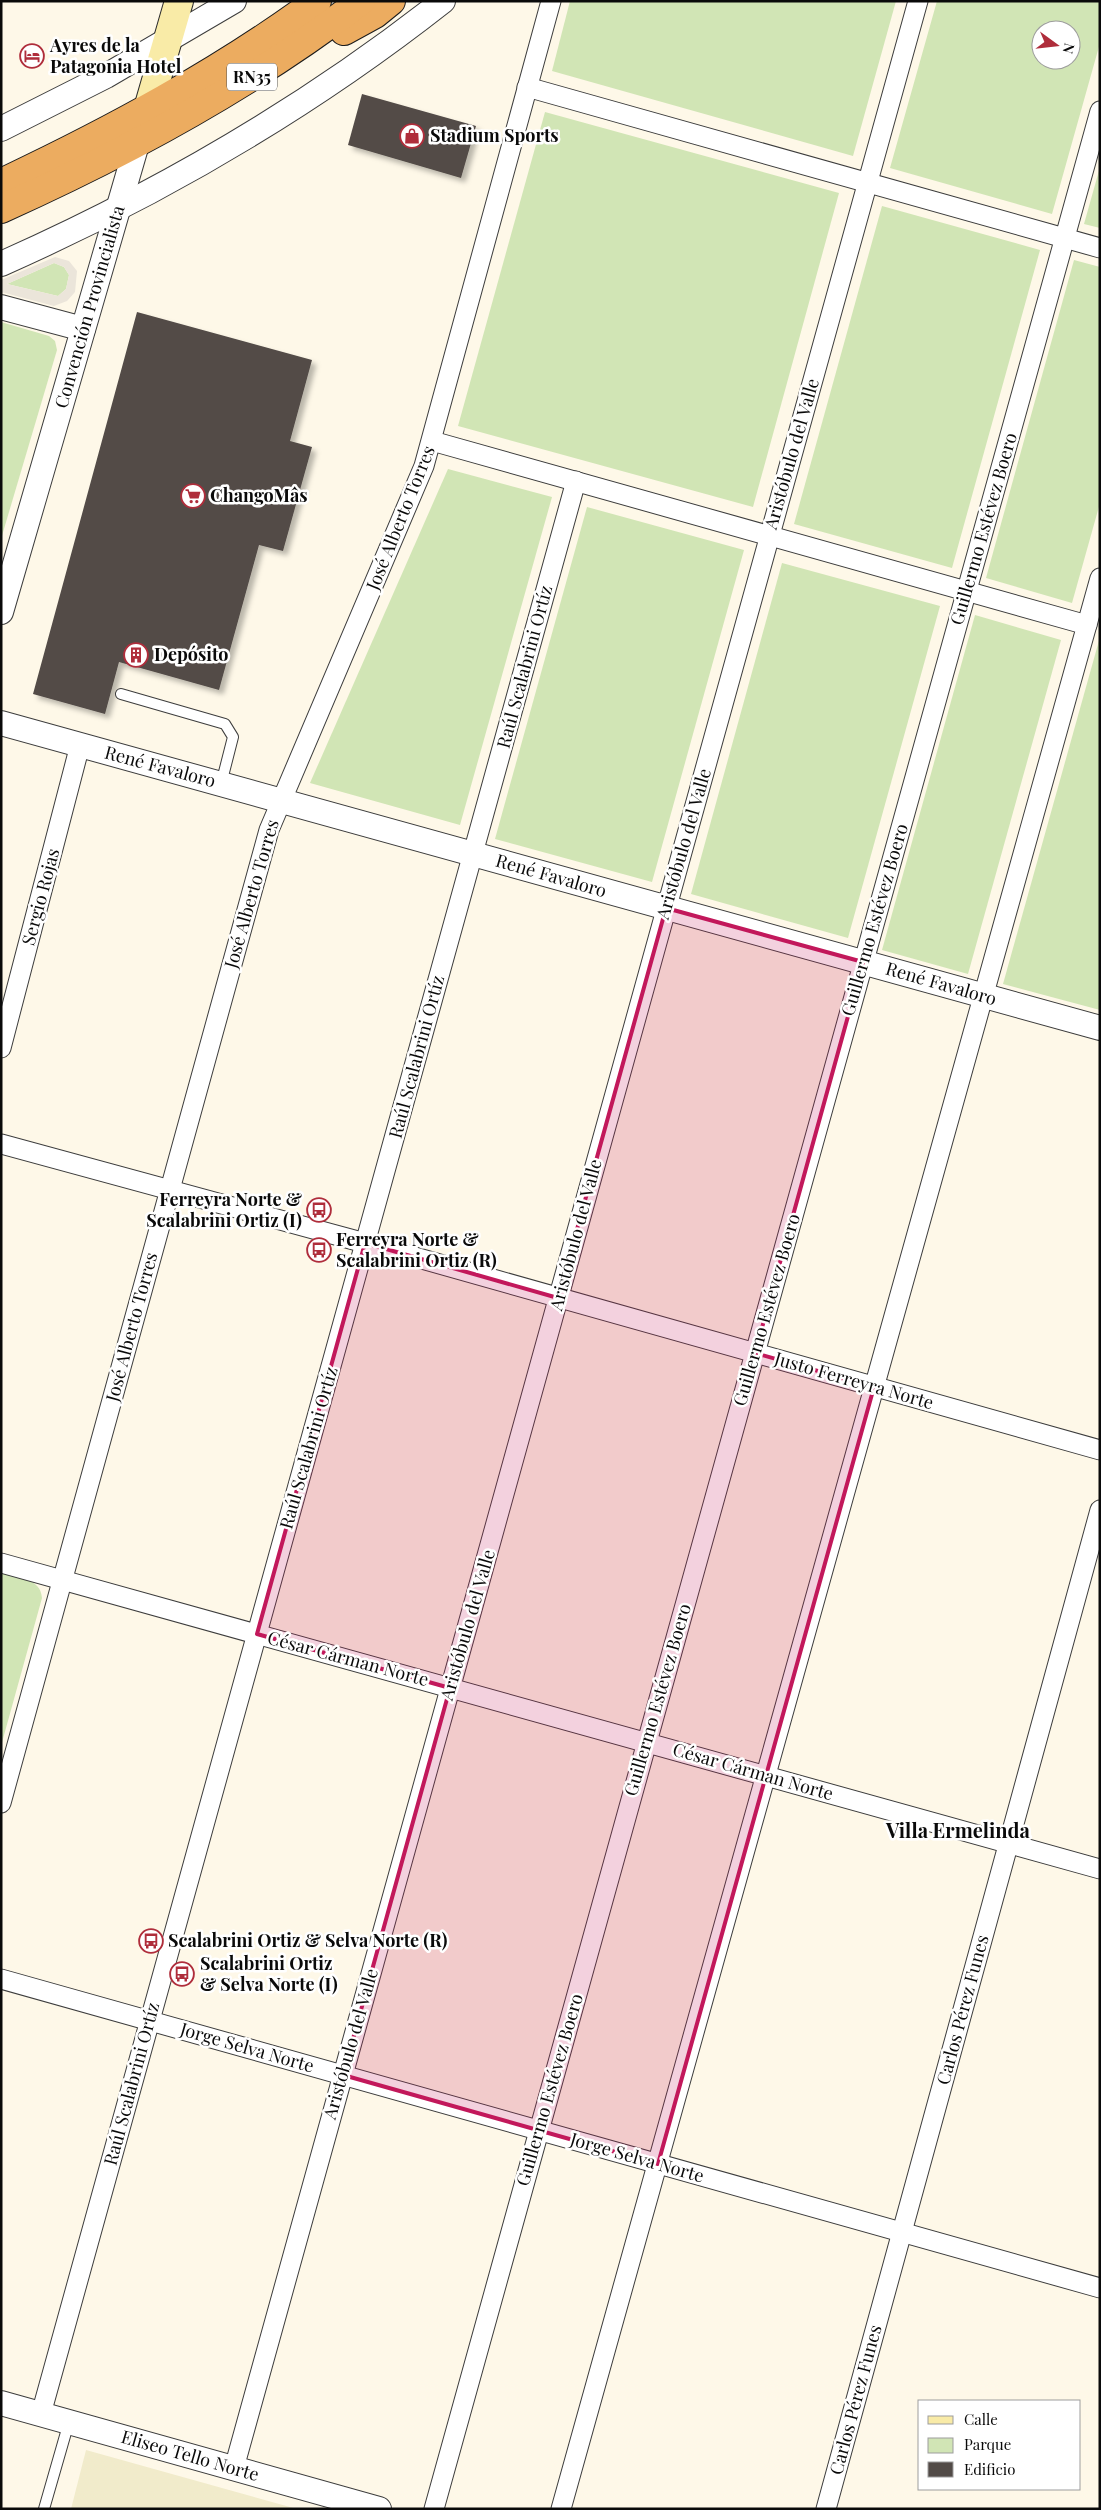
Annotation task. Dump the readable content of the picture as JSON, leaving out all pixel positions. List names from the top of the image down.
{
  "streets": {
    "highway": ["RN35"],
    "main road": ["Convención Provincialista"],
    "street": [
      "Aristóbulo del Valle",
      "José Alberto Torres",
      "Guillermo Estévez Boero",
      "Raúl Scalabrini Ortíz",
      "René Favaloro",
      "Sergio Rojas",
      "Justo Ferreyra Norte",
      "César Cárman Norte",
      "Carlos Pérez Funes",
      "Jorge Selva Norte",
      "Eliseo Tello Norte"
    ]
  },
  "crossings": [
    ["RN35", "Convención Provincialista"],
    ["Aristóbulo del Valle", "René Favaloro"],
    ["Aristóbulo del Valle", "Justo Ferreyra Norte"],
    ["Aristóbulo del Valle", "César Cárman Norte"],
    ["Aristóbulo del Valle", "Jorge Selva Norte"],
    ["Aristóbulo del Valle", "Eliseo Tello Norte"],
    ["José Alberto Torres", "René Favaloro"],
    ["José Alberto Torres", "Justo Ferreyra Norte"],
    ["José Alberto Torres", "César Cárman Norte"],
    ["Guillermo Estévez Boero", "René Favaloro"],
    ["Guillermo Estévez Boero", "Justo Ferreyra Norte"],
    ["Guillermo Estévez Boero", "César Cárman Norte"],
    ["Guillermo Estévez Boero", "Jorge Selva Norte"],
    ["Raúl Scalabrini Ortíz", "René Favaloro"],
    ["Raúl Scalabrini Ortíz", "Justo Ferreyra Norte"],
    ["Raúl Scalabrini Ortíz", "César Cárman Norte"],
    ["Raúl Scalabrini Ortíz", "Jorge Selva Norte"],
    ["Raúl Scalabrini Ortíz", "Eliseo Tello Norte"],
    ["René Favaloro", "Sergio Rojas"],
    ["César Cárman Norte", "Carlos Pérez Funes"],
    ["Carlos Pérez Funes", "Jorge Selva Norte"]
  ],
  "districts": ["Villa Ermelinda"],
  "places": {
    "hotel": ["Ayres de la Patagonia Hotel"],
    "shop": ["Stadium Sports"],
    "supermarket": ["ChangoMâs"],
    "building": ["Depósito"],
    "bus stop": [
      "Ferreyra Norte & Scalabrini Ortiz (I)",
      "Ferreyra Norte & Scalabrini Ortiz (R)",
      "Scalabrini Ortiz & Selva Norte (R)",
      "Scalabrini Ortiz & Selva Norte (I)"
    ]
  },
  "legend": ["Calle", "Parque", "Edificio"],
  "north": "right"
}
